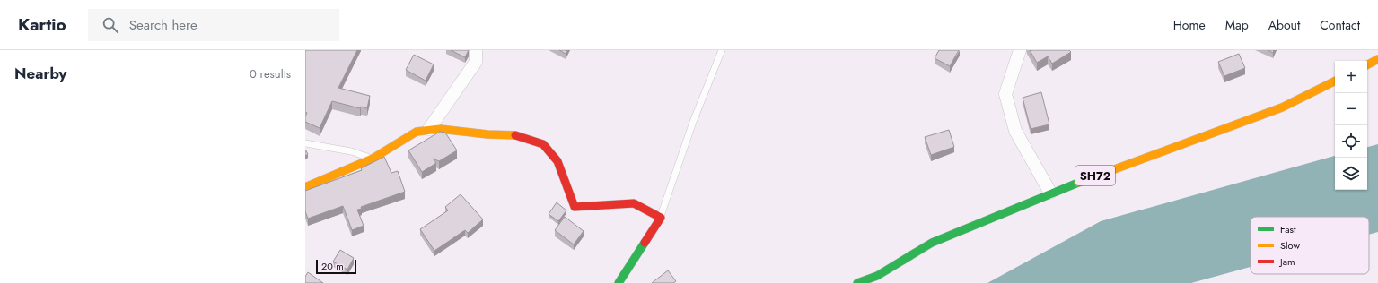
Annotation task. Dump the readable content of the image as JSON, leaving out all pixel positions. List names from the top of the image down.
{
  "streets": {
    "main road": ["SH72"]
  },
  "legend": ["Fast", "Slow", "Jam"],
  "scale_bar": "20 m",
  "page": {
    "header": "Kartio",
    "search": "Search here",
    "nav": [
      "Home",
      "Map",
      "About",
      "Contact"
    ],
    "heading": ["Nearby", "0 results"],
    "map_buttons": ["+", "−"],
    "scale": "20 m"
  }
}
